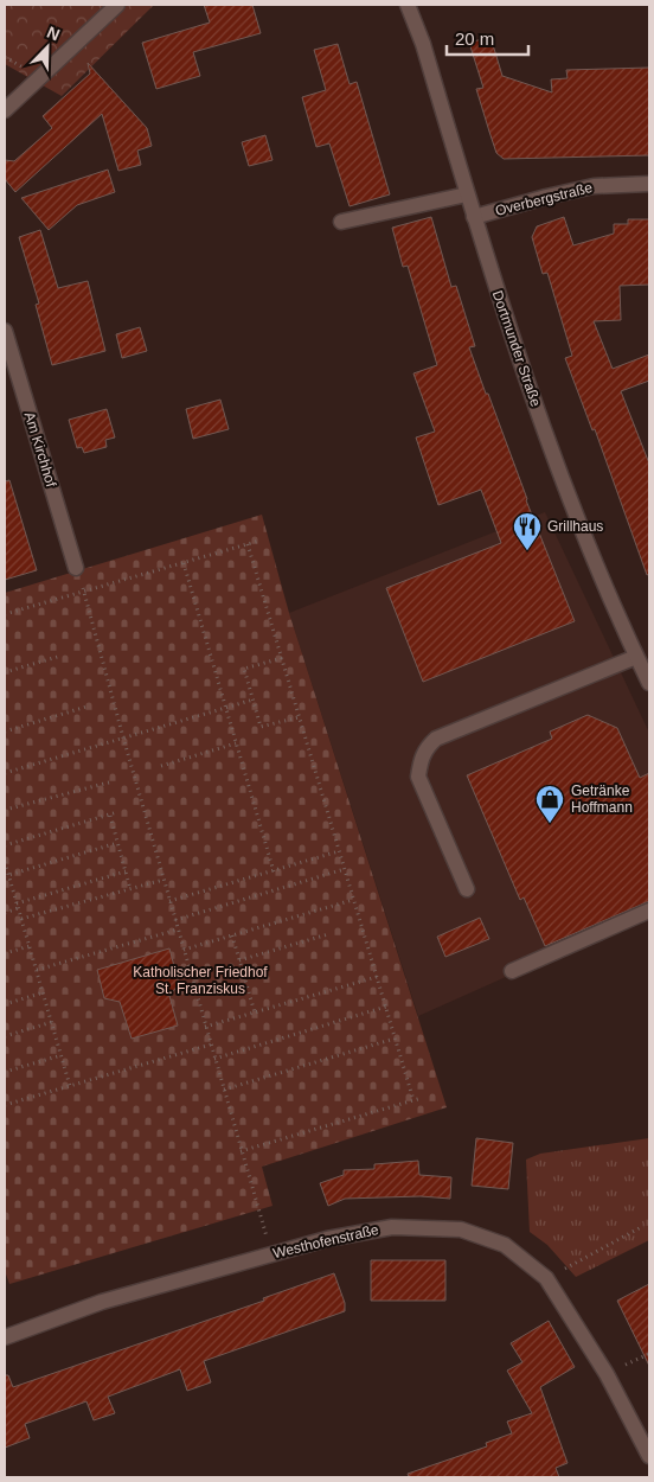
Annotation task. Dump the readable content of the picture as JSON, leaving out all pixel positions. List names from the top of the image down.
{
  "streets": {
    "street": [
      "Overbergstraße",
      "Dortmunder Straße",
      "Am Kirchhof",
      "Westhofenstraße"
    ]
  },
  "crossings": [
    ["Overbergstraße", "Dortmunder Straße"]
  ],
  "parks": ["Katholischer Friedhof St. Franziskus"],
  "places": {
    "restaurant": ["Grillhaus"],
    "shop": ["Getränke Hoffmann"]
  },
  "scale_bar": "20 m",
  "north": "top right"
}
